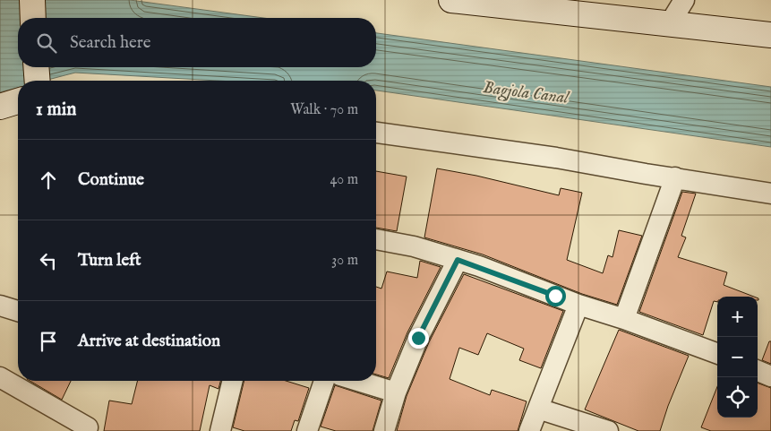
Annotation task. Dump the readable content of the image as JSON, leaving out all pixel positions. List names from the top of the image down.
{
  "water": ["Bagjola Canal"],
  "page": {
    "search": "Search here",
    "heading": ["1 min", "Walk · 70 m"],
    "list": [
      ["Continue", "40 m"],
      ["Turn left", "30 m"],
      "Arrive at destination"
    ],
    "map_buttons": ["+", "−"]
  }
}
